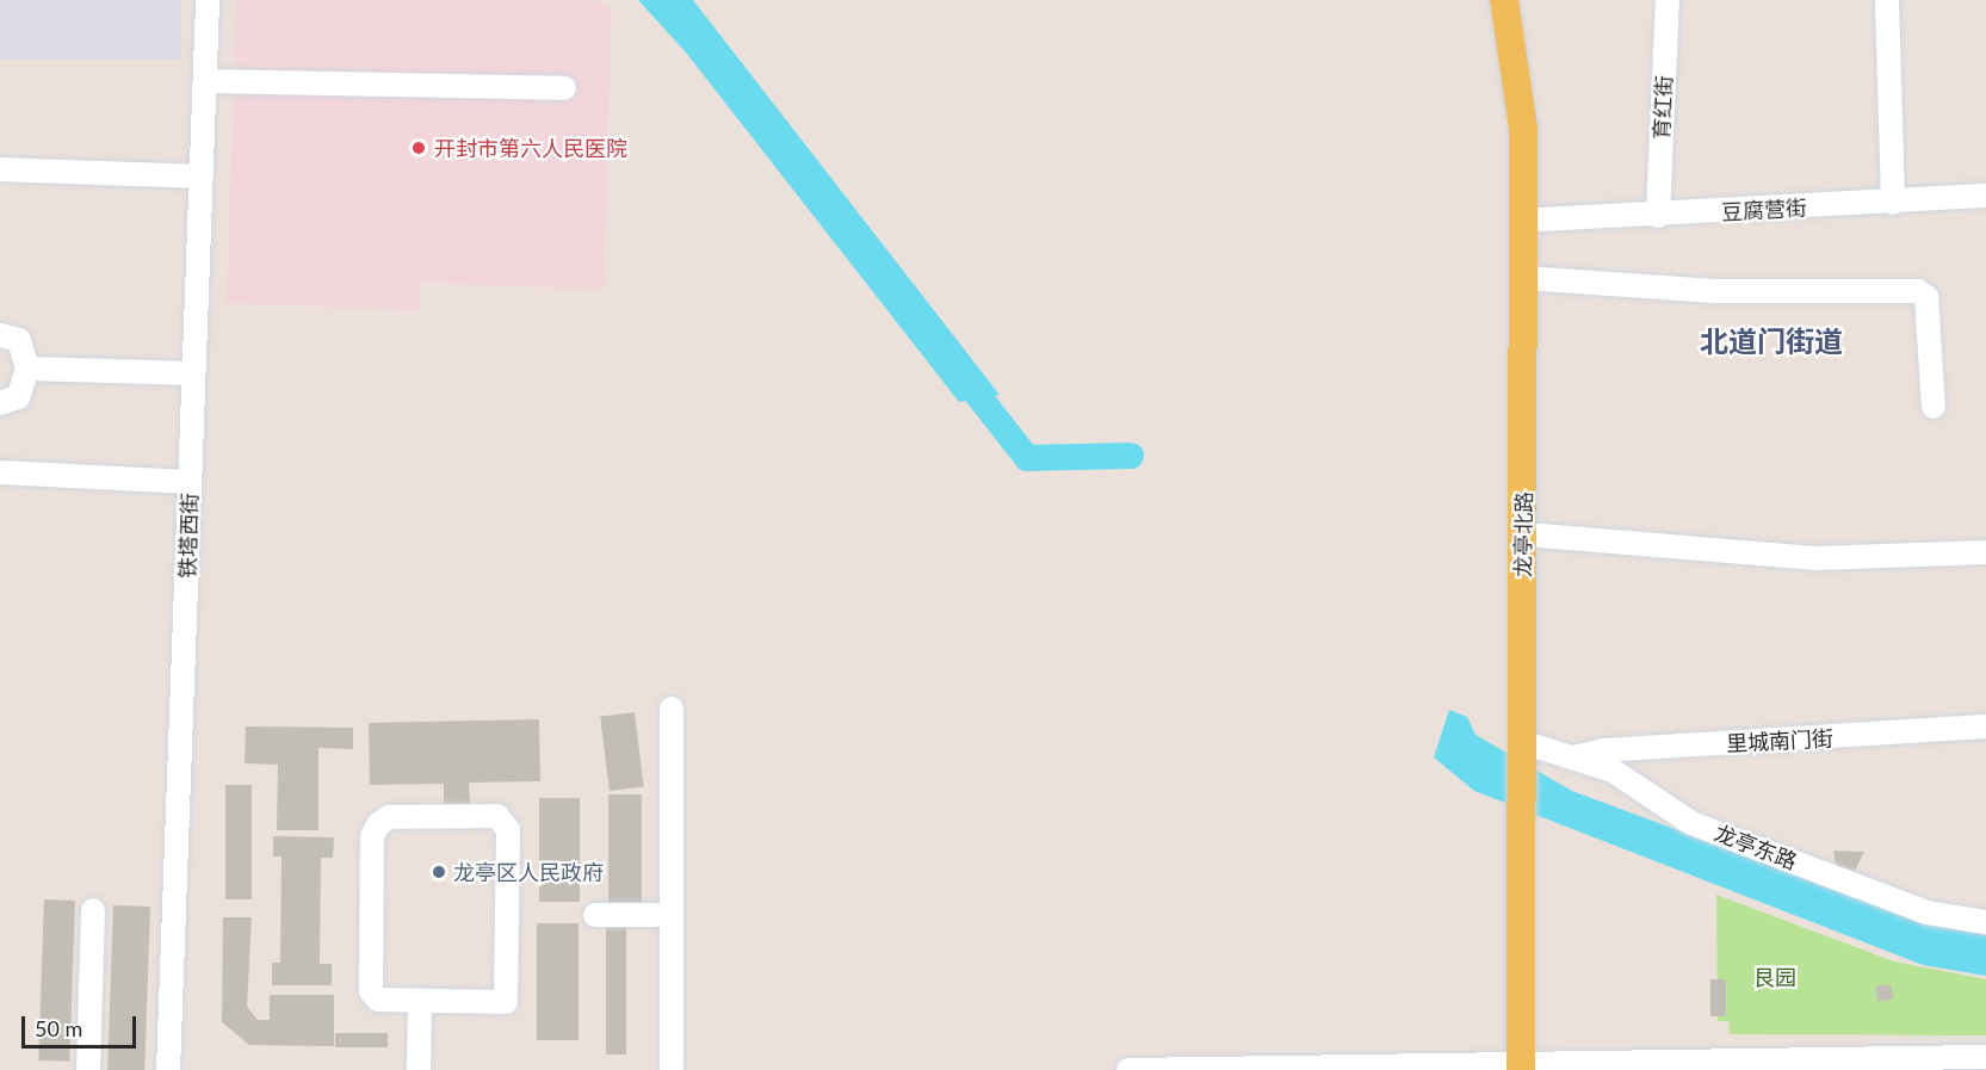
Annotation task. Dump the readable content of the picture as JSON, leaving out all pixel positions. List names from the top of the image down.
{
  "streets": {
    "main road": ["龙亭北路"],
    "street": [
      "育红街",
      "豆腐营街",
      "铁塔西街",
      "里城南门街",
      "龙亭东路"
    ]
  },
  "crossings": [
    ["育红街", "豆腐营街"],
    ["豆腐营街", "龙亭北路"],
    ["龙亭北路", "龙亭东路"],
    ["里城南门街", "龙亭东路"]
  ],
  "districts": ["北道门街道"],
  "parks": ["艮园"],
  "places": ["开封市第六人民医院", "龙亭区人民政府"],
  "scale_bar": "50 m"
}
